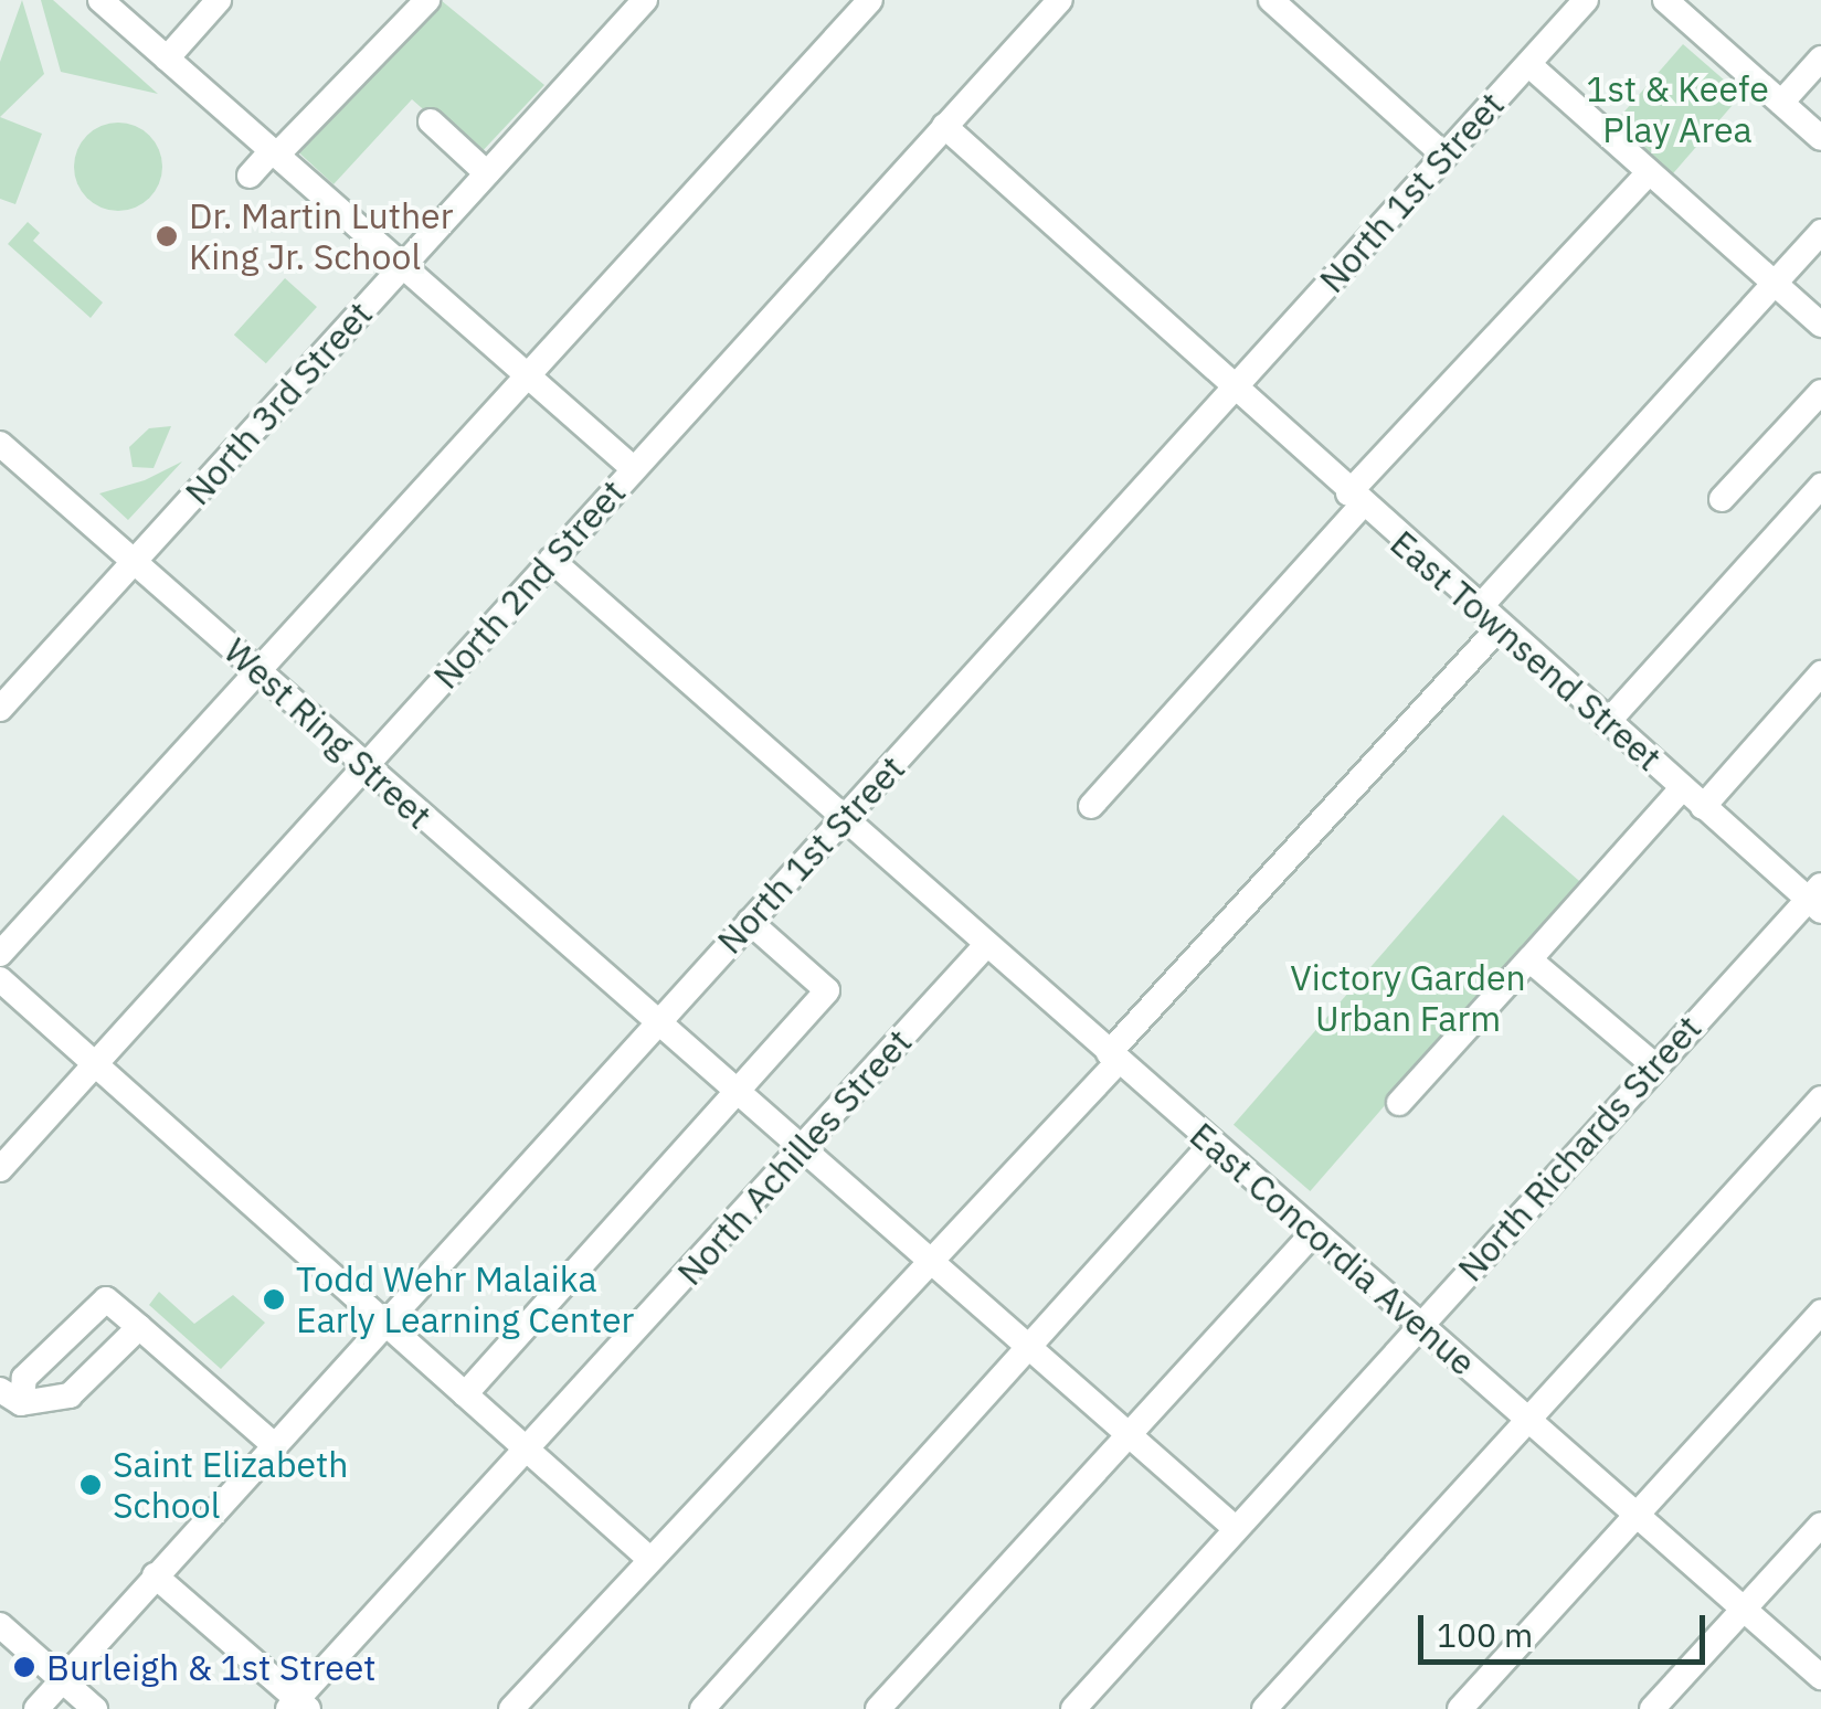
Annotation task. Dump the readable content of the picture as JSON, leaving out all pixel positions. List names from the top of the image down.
{
  "streets": {
    "street": [
      "North 1st Street",
      "North 3rd Street",
      "North 2nd Street",
      "East Townsend Street",
      "West Ring Street",
      "North Richards Street",
      "North Achilles Street",
      "East Concordia Avenue"
    ]
  },
  "crossings": [
    ["North 1st Street", "East Townsend Street"],
    ["North 1st Street", "West Ring Street"],
    ["North 1st Street", "East Concordia Avenue"],
    ["North 3rd Street", "West Ring Street"],
    ["North 2nd Street", "East Townsend Street"],
    ["North 2nd Street", "West Ring Street"],
    ["North 2nd Street", "East Concordia Avenue"],
    ["East Townsend Street", "North Richards Street"],
    ["West Ring Street", "North Richards Street"],
    ["West Ring Street", "North Achilles Street"],
    ["North Richards Street", "East Concordia Avenue"],
    ["North Achilles Street", "East Concordia Avenue"]
  ],
  "parks": ["1st & Keefe Play Area", "Victory Garden Urban Farm"],
  "places": [
    "Dr. Martin Luther King Jr. School",
    "Todd Wehr Malaika Early Learning Center",
    "Saint Elizabeth School",
    "Burleigh & 1st Street"
  ],
  "scale_bar": "100 m"
}
